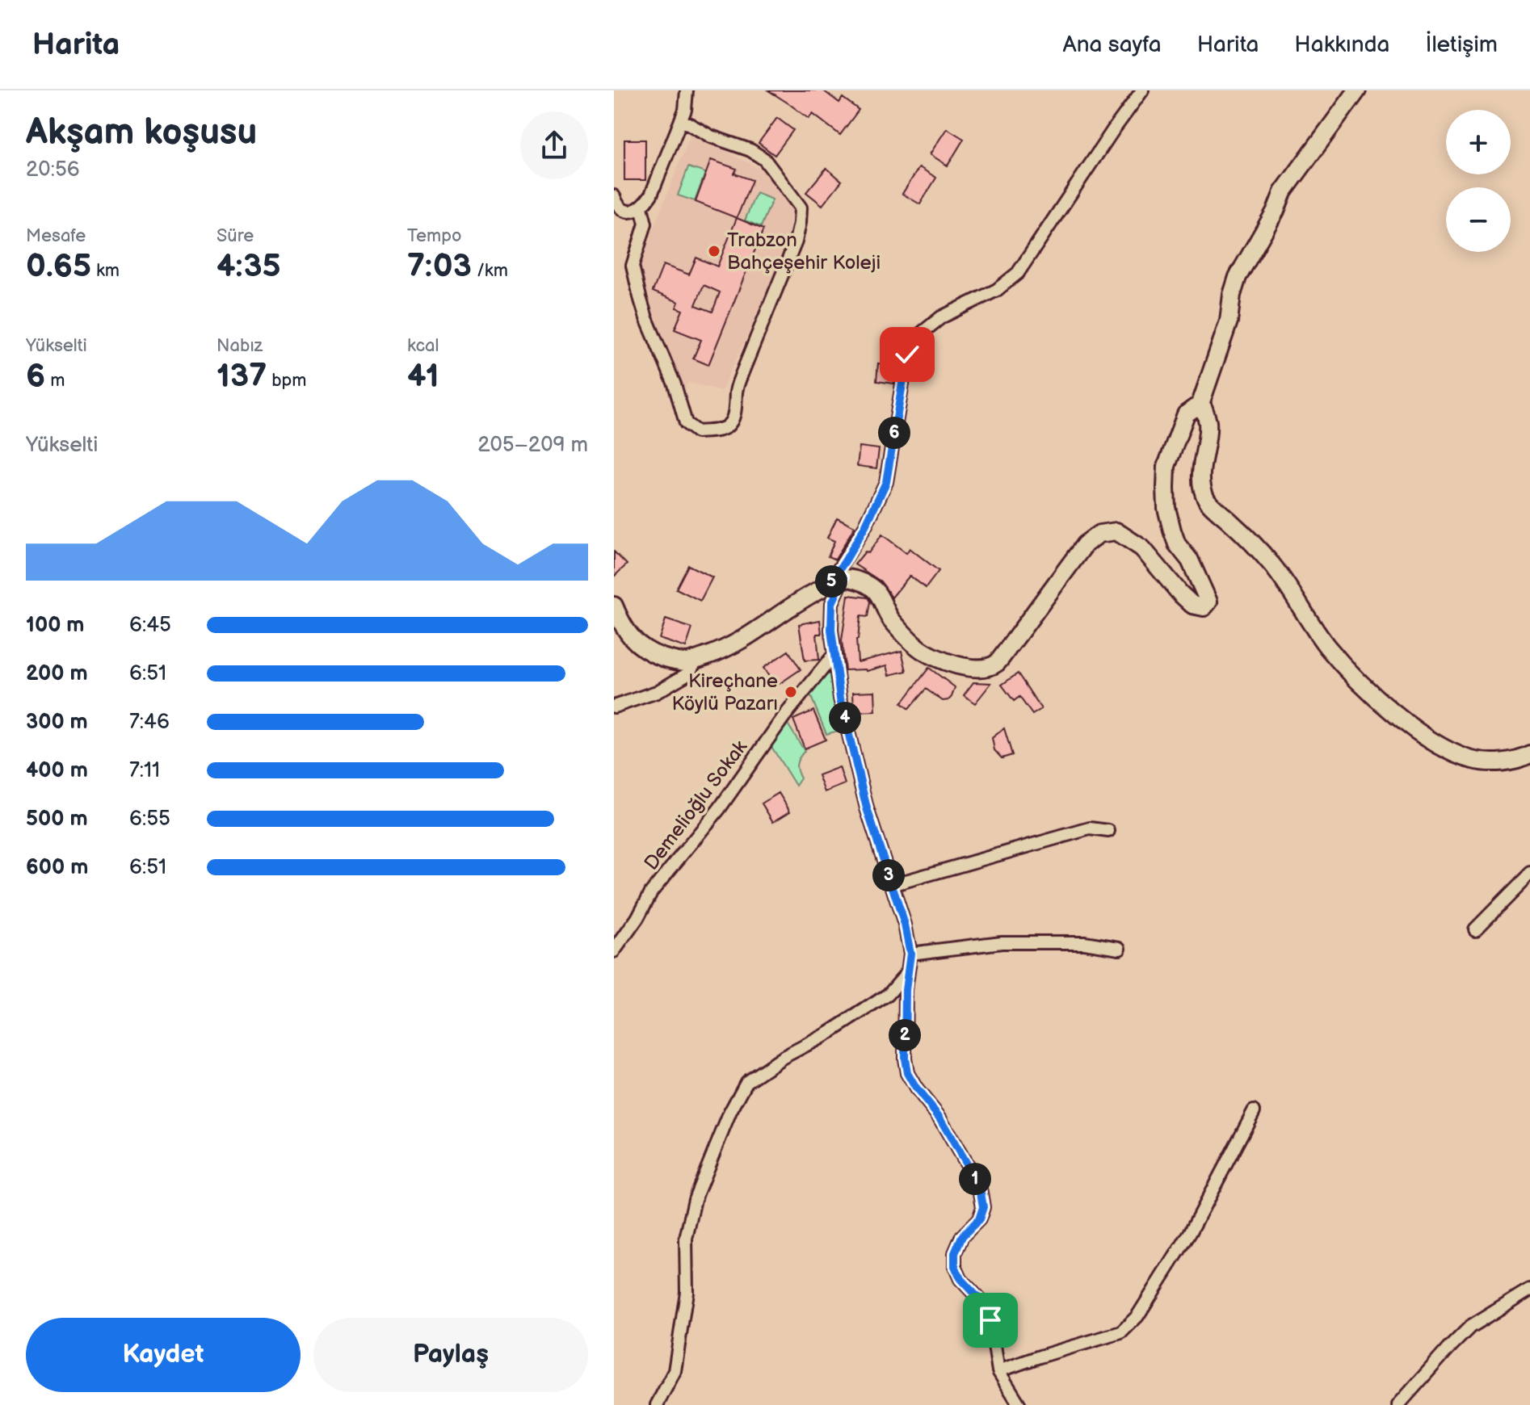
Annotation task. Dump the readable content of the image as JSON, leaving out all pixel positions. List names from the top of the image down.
{
  "streets": {
    "street": ["Demelioğlu Sokak"]
  },
  "places": ["Trabzon Bahçeşehir Koleji", "Kireçhane Köylü Pazarı"],
  "page": {
    "header": "Harita",
    "nav": [
      "Ana sayfa",
      "Harita",
      "Hakkında",
      "İletişim"
    ],
    "heading": ["Akşam koşusu", "20:56"],
    "map_buttons": ["+", "−"],
    "stats": [
      ["Mesafe", "0.65 km"],
      ["Süre", "4:35"],
      ["Tempo", "7:03 /km"],
      ["Yükselti", "6 m"],
      ["Nabız", "137 bpm"],
      ["kcal", "41"]
    ],
    "pins": [
      "6",
      "5",
      "4",
      "3",
      "2",
      "1"
    ],
    "chart": ["Yükselti", "205–209 m"],
    "list": [
      {
        "name": "100 m",
        "note": "6:45"
      },
      {
        "name": "200 m",
        "note": "6:51"
      },
      {
        "name": "300 m",
        "note": "7:46"
      },
      {
        "name": "400 m",
        "note": "7:11"
      },
      {
        "name": "500 m",
        "note": "6:55"
      },
      {
        "name": "600 m",
        "note": "6:51"
      }
    ],
    "buttons": ["Kaydet", "Paylaş"]
  }
}
